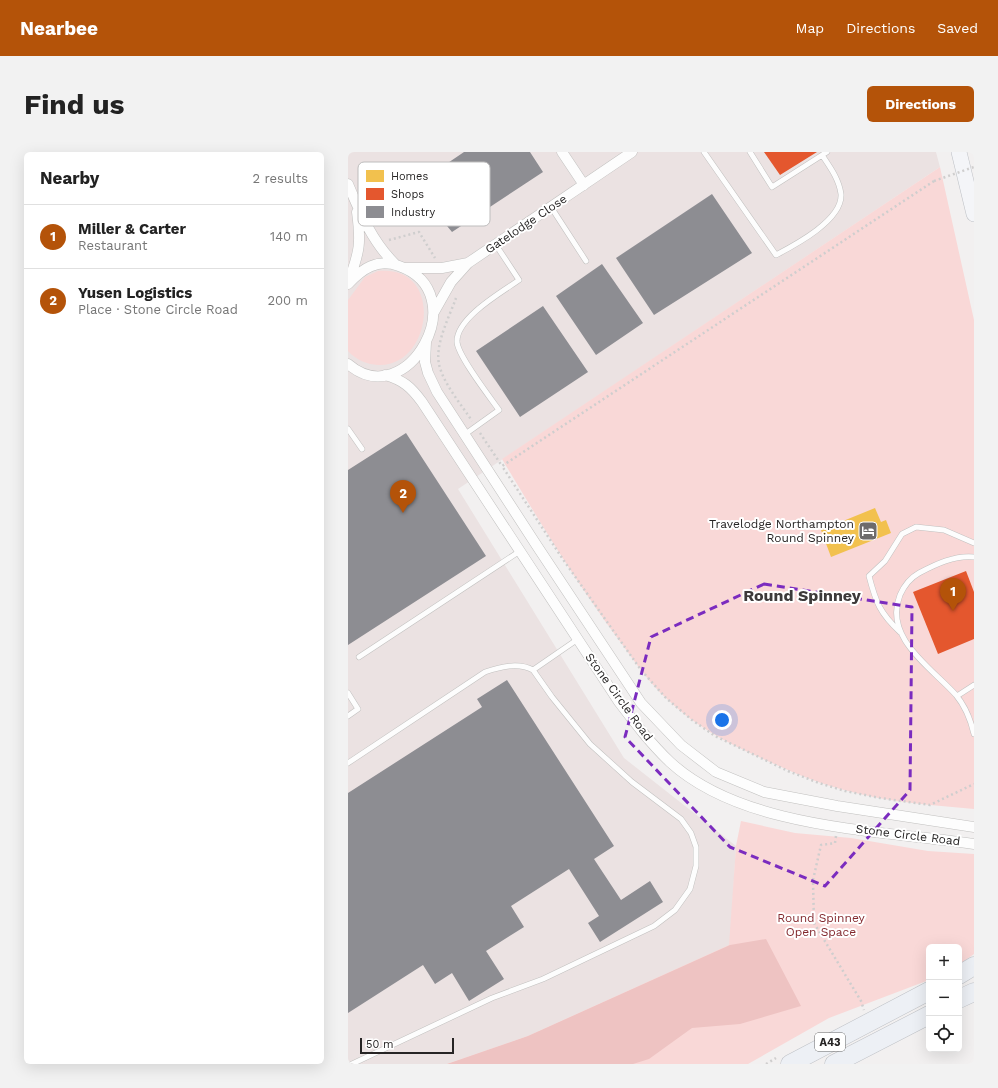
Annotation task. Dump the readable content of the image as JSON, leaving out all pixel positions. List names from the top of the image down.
{
  "streets": {
    "highway": ["A43"],
    "street": ["Gatelodge Close", "Stone Circle Road"]
  },
  "crossings": [
    ["Gatelodge Close", "Stone Circle Road"]
  ],
  "districts": ["Round Spinney"],
  "parks": ["Round Spinney Open Space"],
  "places": {
    "hotel": ["Travelodge Northampton Round Spinney"]
  },
  "legend": ["Homes", "Shops", "Industry"],
  "scale_bar": "50 m",
  "page": {
    "header": "Nearbee",
    "nav": ["Map", "Directions", "Saved"],
    "buttons": "Directions",
    "title": "Find us",
    "heading": ["Nearby", "2 results"],
    "list": [
      {
        "mark": "1",
        "name": "Miller & Carter",
        "note": "Restaurant",
        "value": "140 m"
      },
      {
        "mark": "2",
        "name": "Yusen Logistics",
        "note": "Place · Stone Circle Road",
        "value": "200 m"
      }
    ],
    "pins": ["2", "1"],
    "map_buttons": ["+", "−"],
    "scale": "50 m"
  }
}
